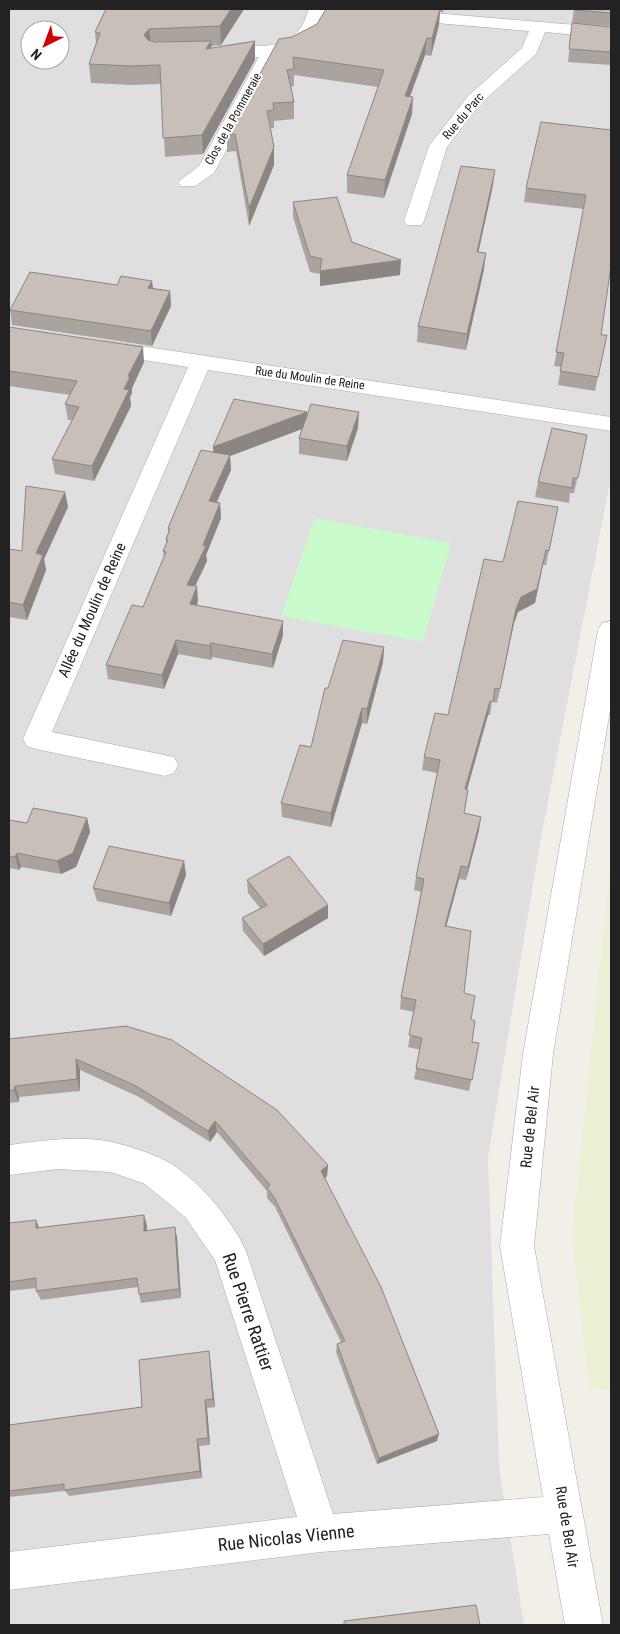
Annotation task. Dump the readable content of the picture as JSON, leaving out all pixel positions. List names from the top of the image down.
{
  "streets": {
    "street": [
      "Rue du Parc",
      "Clos de la Pommeraie",
      "Rue du Moulin de Reine",
      "Allée du Moulin de Reine",
      "Rue de Bel Air",
      "Rue Pierre Rattier",
      "Rue Nicolas Vienne"
    ]
  },
  "crossings": [
    ["Rue du Moulin de Reine", "Allée du Moulin de Reine"],
    ["Rue de Bel Air", "Rue Nicolas Vienne"],
    ["Rue Pierre Rattier", "Rue Nicolas Vienne"]
  ],
  "north": "bottom left"
}
